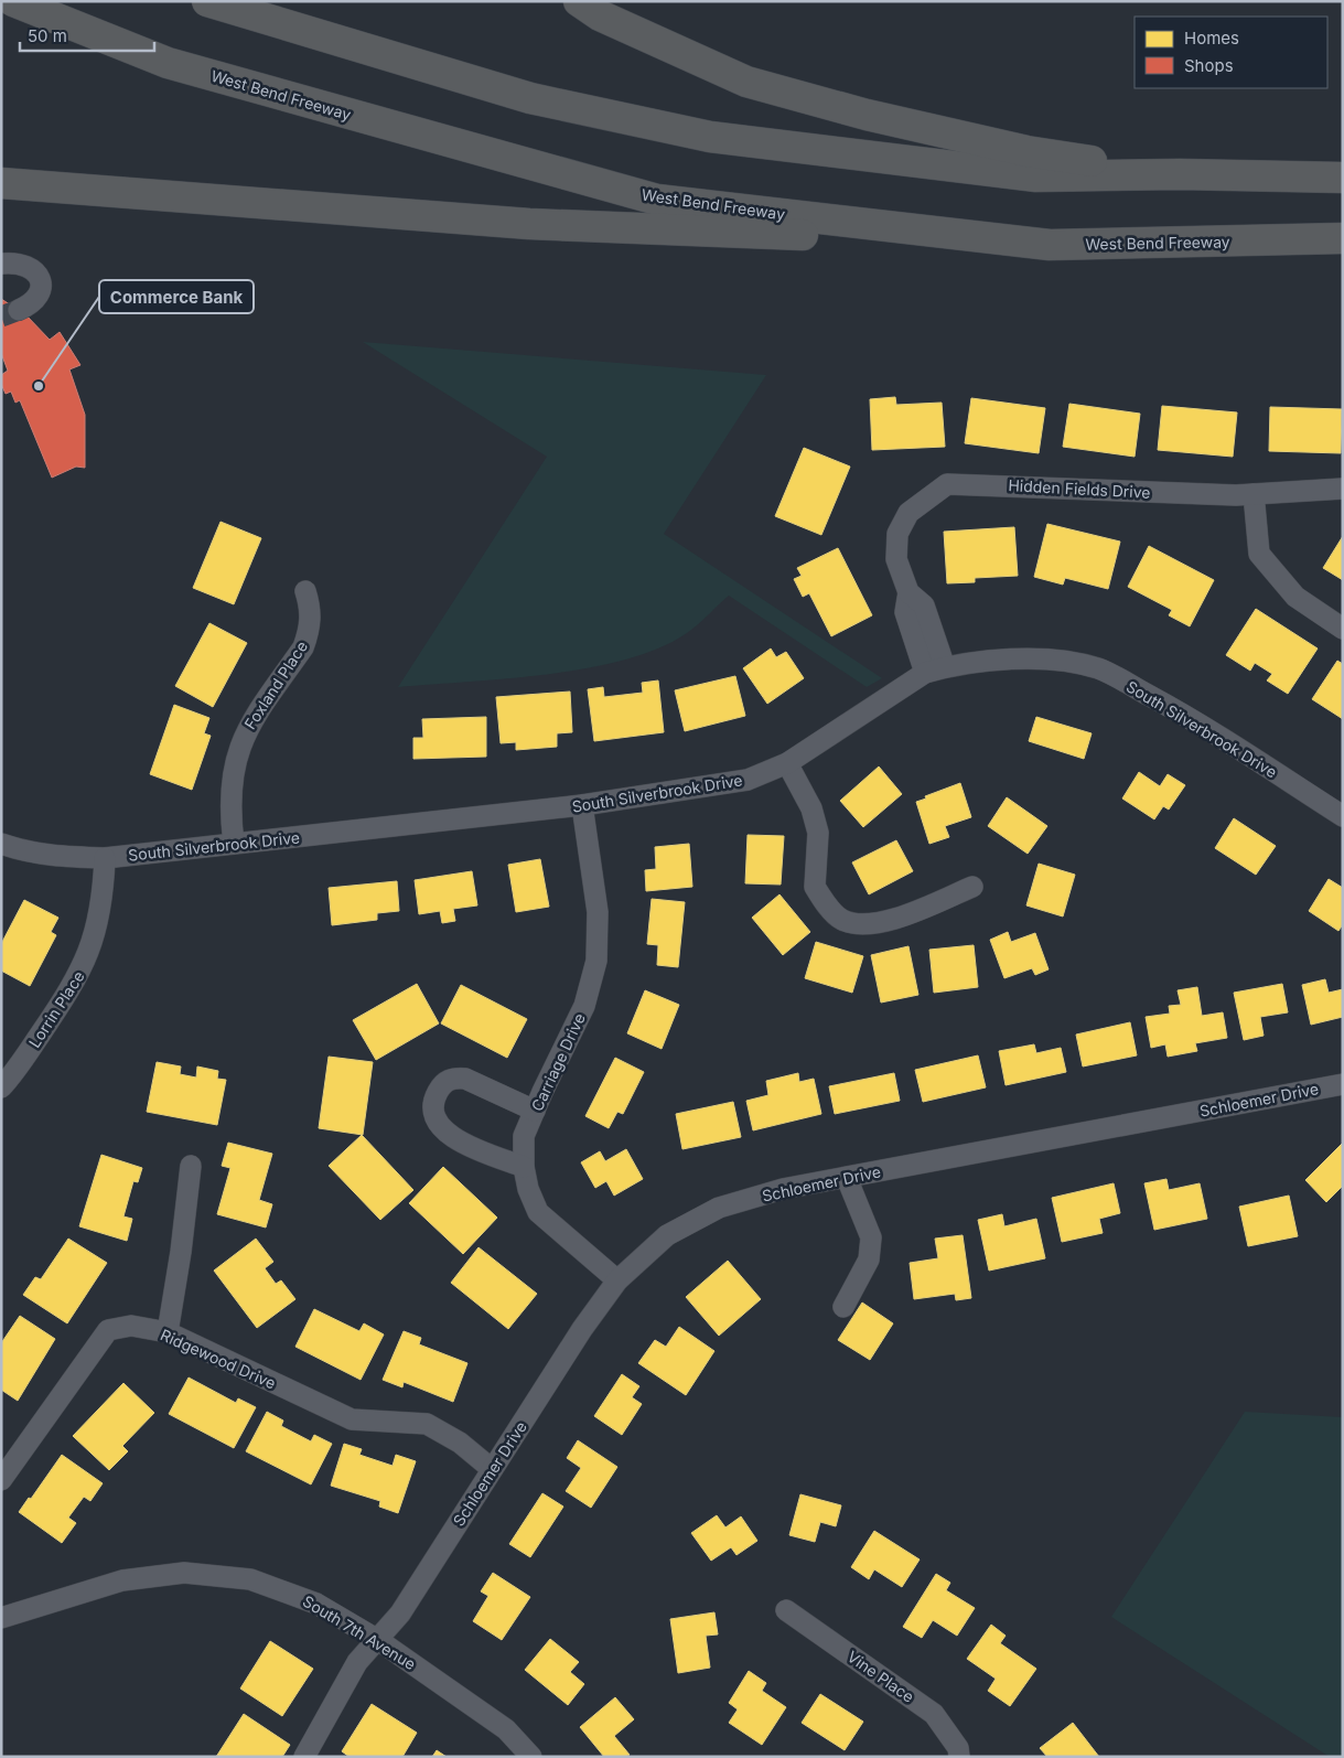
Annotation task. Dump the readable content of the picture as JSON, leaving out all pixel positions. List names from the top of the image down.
{
  "streets": {
    "highway": ["West Bend Freeway"],
    "street": [
      "Hidden Fields Drive",
      "Foxland Place",
      "South Silverbrook Drive",
      "Lorrin Place",
      "Carriage Drive",
      "Schloemer Drive",
      "Ridgewood Drive",
      "South 7th Avenue",
      "Vine Place"
    ]
  },
  "crossings": [
    ["Hidden Fields Drive", "South Silverbrook Drive"],
    ["Foxland Place", "South Silverbrook Drive"],
    ["South Silverbrook Drive", "Lorrin Place"],
    ["South Silverbrook Drive", "Carriage Drive"],
    ["Carriage Drive", "Schloemer Drive"],
    ["Schloemer Drive", "Ridgewood Drive"],
    ["Schloemer Drive", "South 7th Avenue"]
  ],
  "places": ["Commerce Bank"],
  "legend": ["Homes", "Shops"],
  "scale_bar": "50 m"
}
